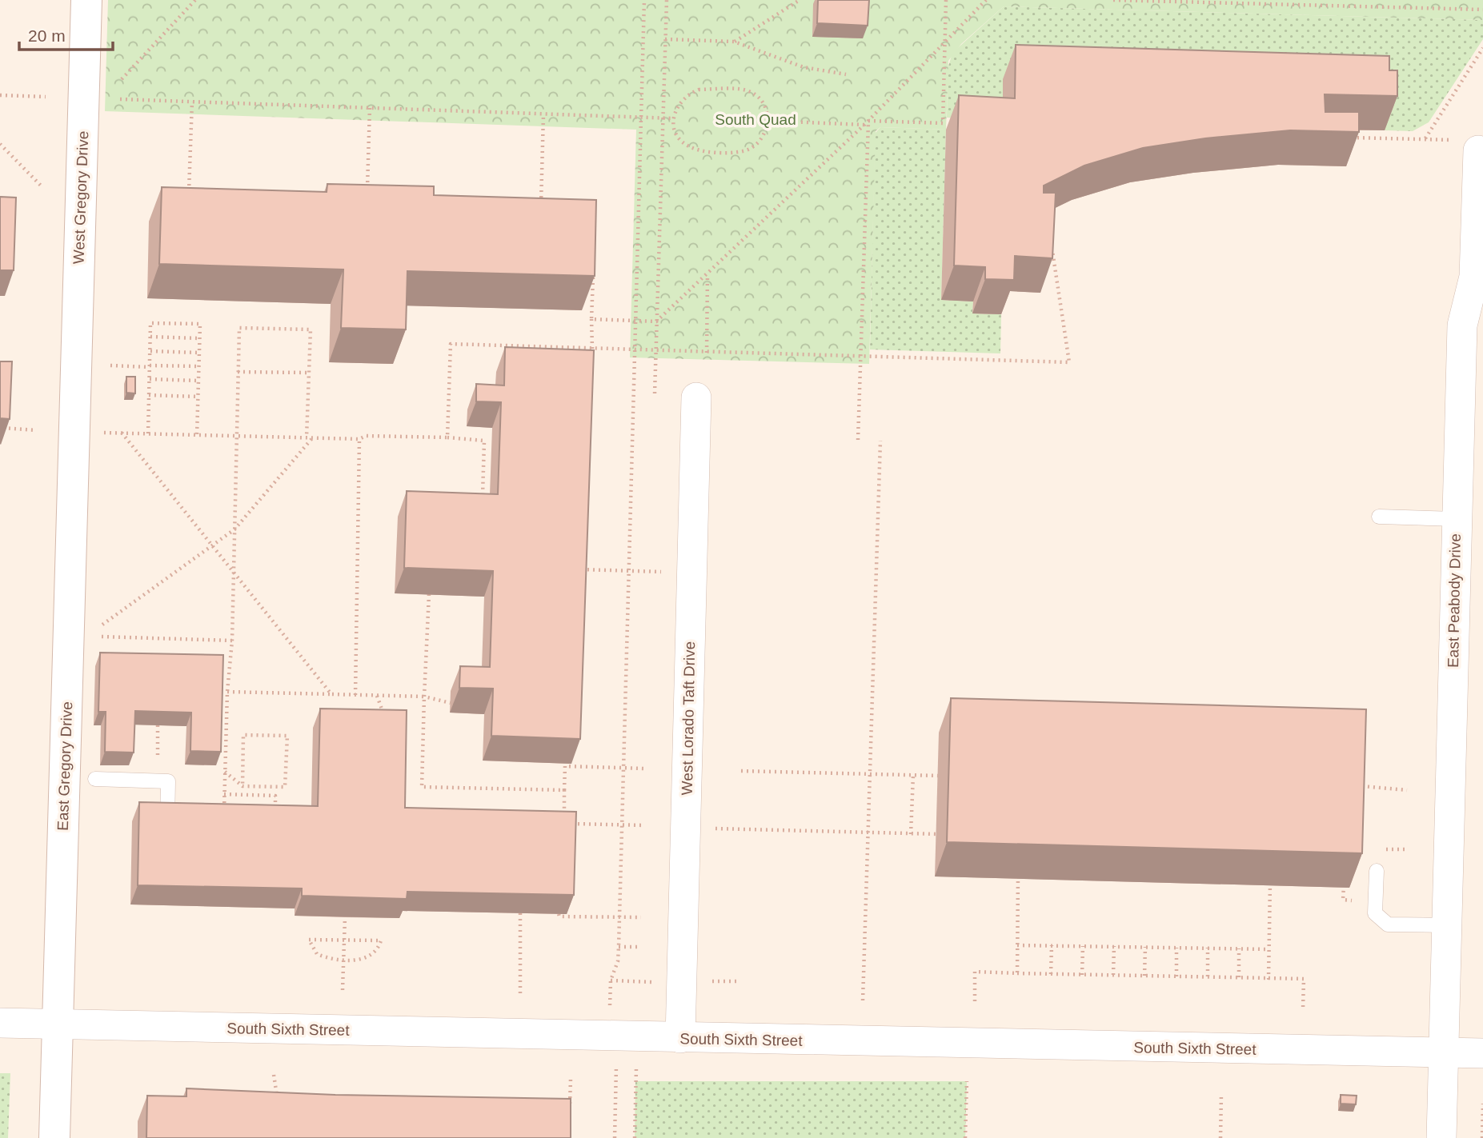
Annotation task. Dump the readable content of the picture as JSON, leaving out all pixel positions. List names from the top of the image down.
{
  "streets": {
    "street": [
      "West Gregory Drive",
      "East Peabody Drive",
      "West Lorado Taft Drive",
      "East Gregory Drive",
      "South Sixth Street"
    ]
  },
  "crossings": [
    ["West Gregory Drive", "East Gregory Drive"],
    ["East Peabody Drive", "South Sixth Street"],
    ["West Lorado Taft Drive", "South Sixth Street"],
    ["East Gregory Drive", "South Sixth Street"]
  ],
  "parks": ["South Quad"],
  "scale_bar": "20 m"
}
